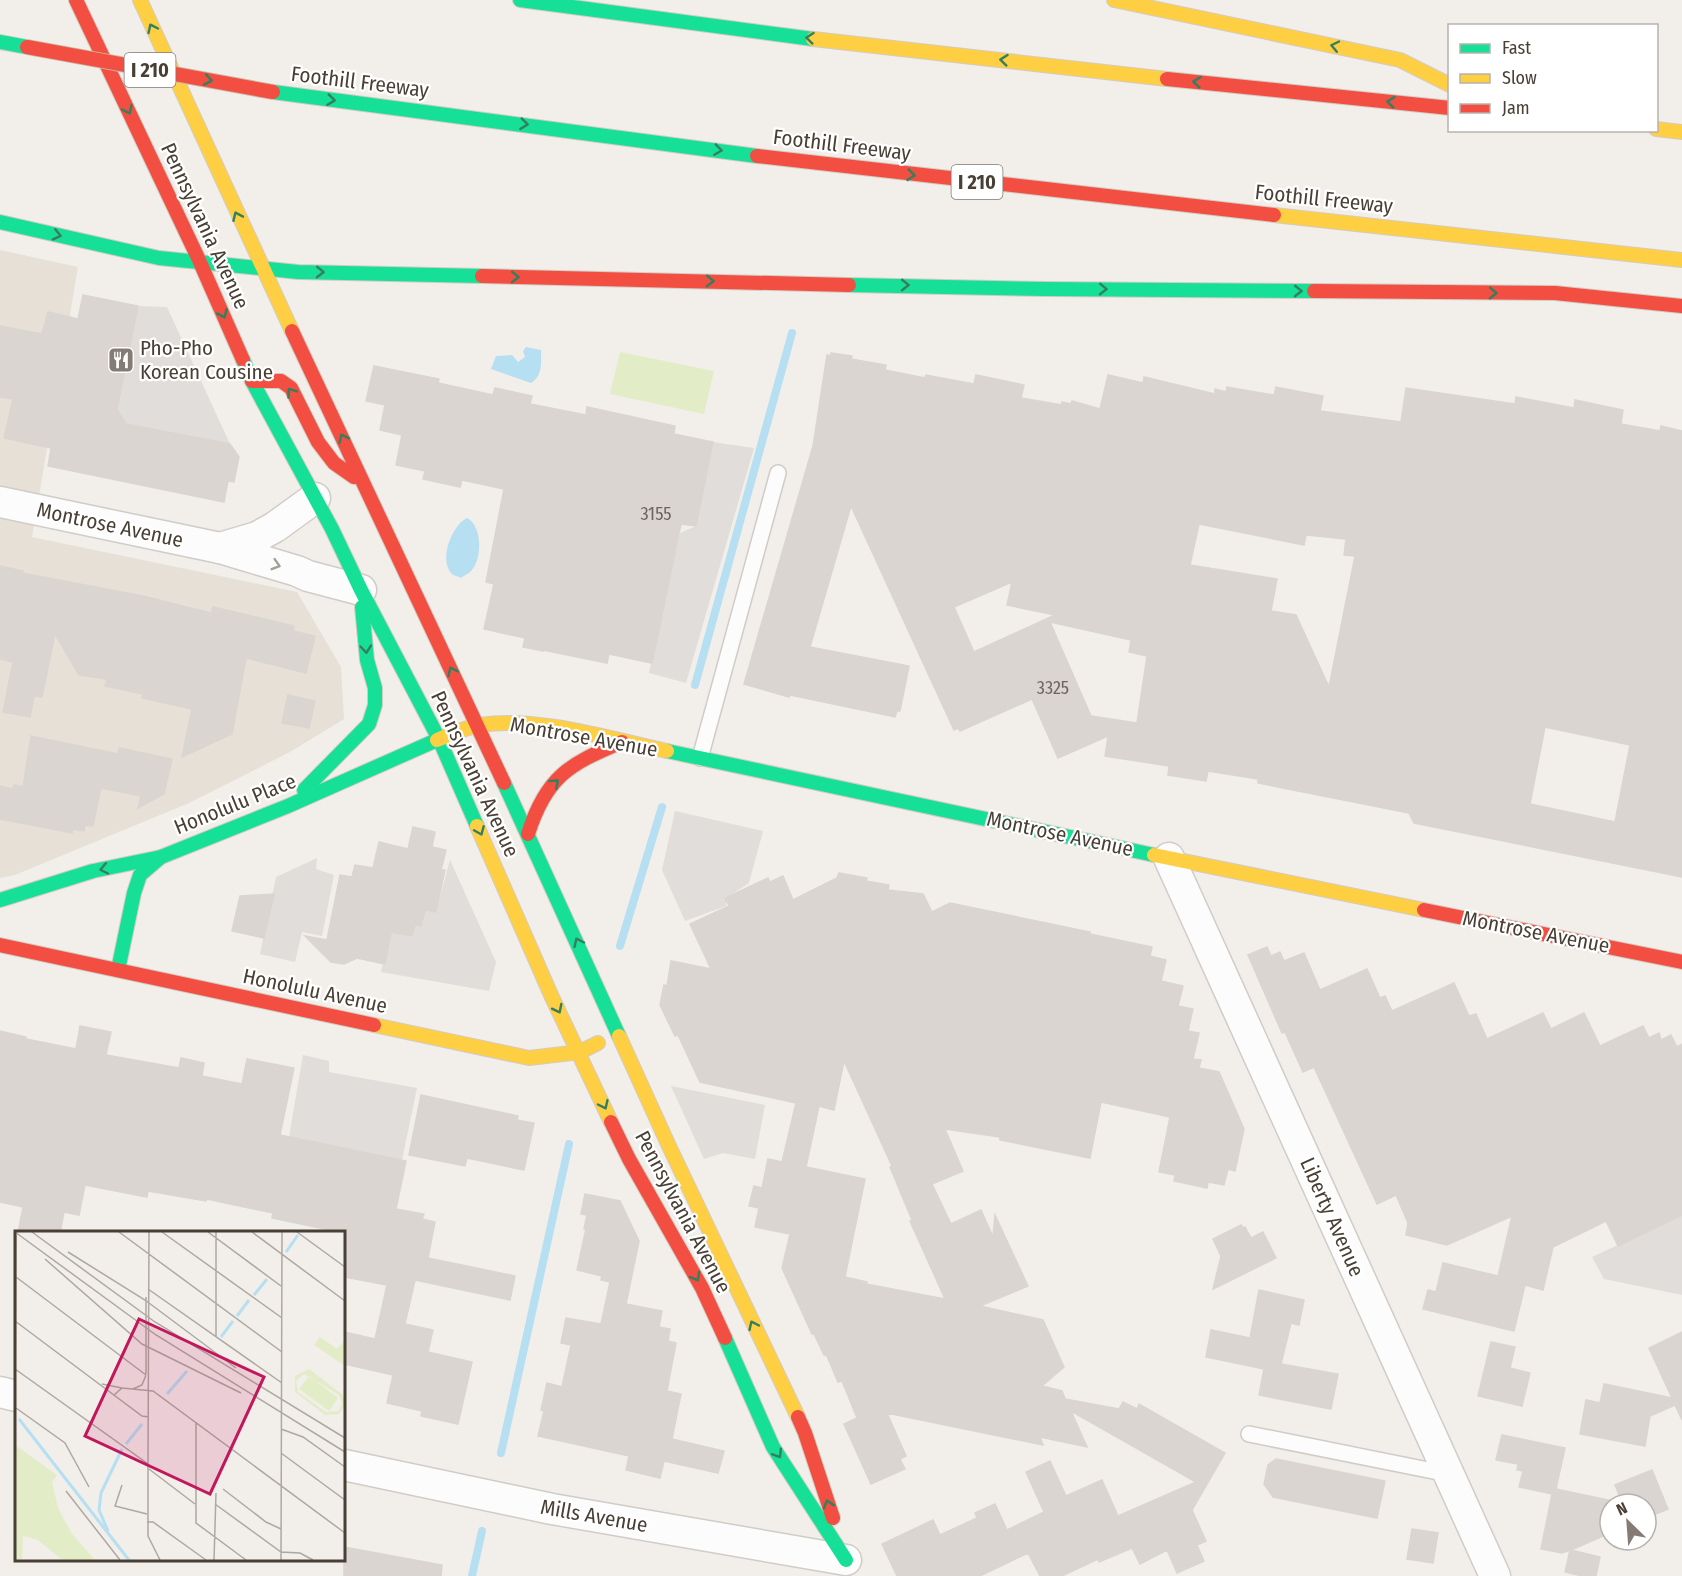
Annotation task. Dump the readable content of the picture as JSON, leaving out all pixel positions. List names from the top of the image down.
{
  "streets": {
    "main road": [
      "I 210",
      "Foothill Freeway",
      "Pennsylvania Avenue",
      "Montrose Avenue",
      "Honolulu Place",
      "Honolulu Avenue"
    ],
    "street": ["Liberty Avenue", "Mills Avenue"]
  },
  "crossings": [
    ["Pennsylvania Avenue", "Montrose Avenue"],
    ["Pennsylvania Avenue", "Honolulu Place"],
    ["Pennsylvania Avenue", "Honolulu Avenue"],
    ["Pennsylvania Avenue", "Mills Avenue"],
    ["Montrose Avenue", "Honolulu Place"],
    ["Montrose Avenue", "Liberty Avenue"],
    ["Honolulu Place", "Honolulu Avenue"]
  ],
  "places": {
    "restaurant": ["Pho-Pho Korean Cousine"]
  },
  "house_numbers": ["3155", "3325"],
  "legend": ["Fast", "Slow", "Jam"],
  "north": "top left"
}
